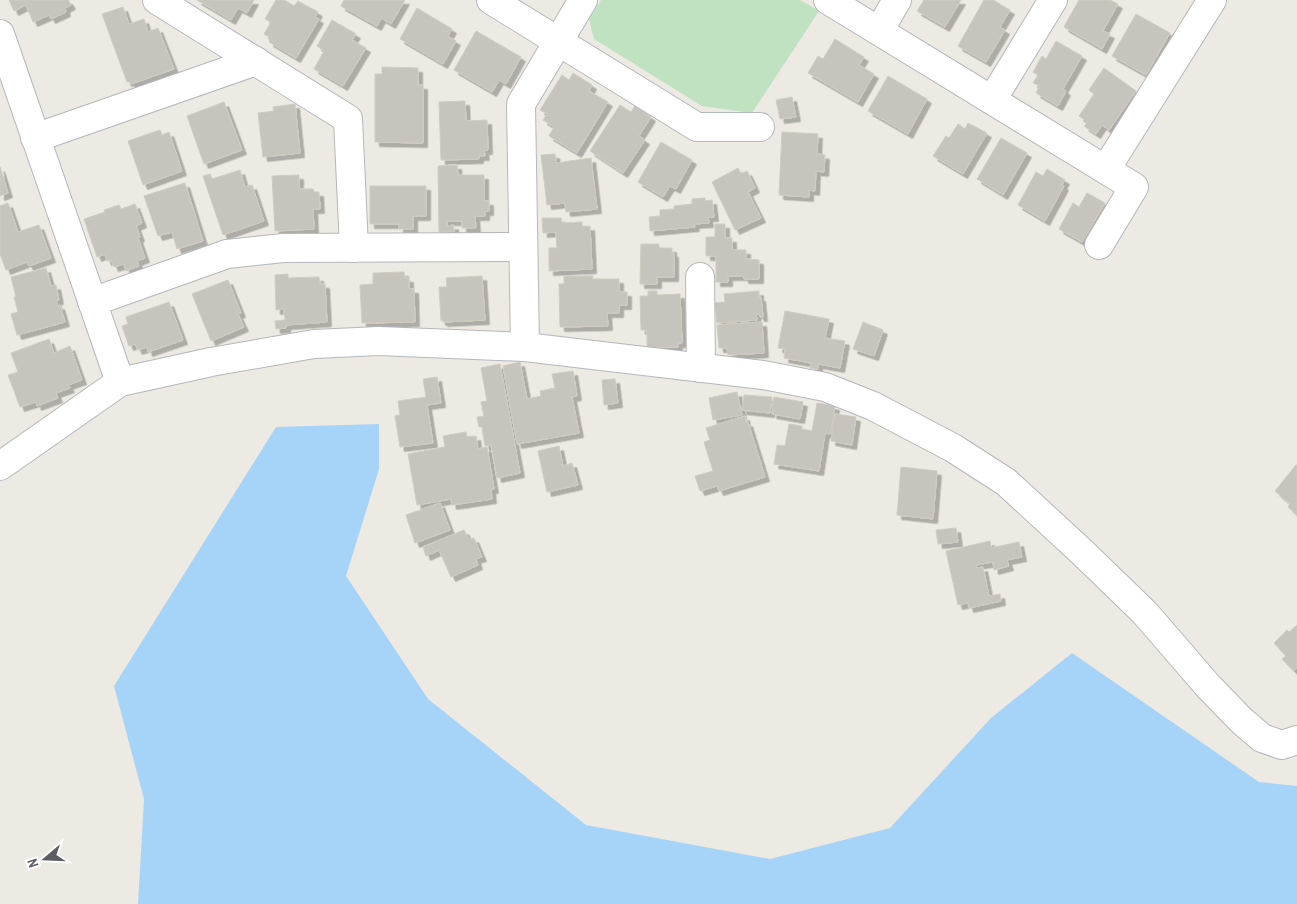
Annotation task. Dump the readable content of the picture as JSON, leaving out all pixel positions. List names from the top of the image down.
{
  "north": "left"
}
